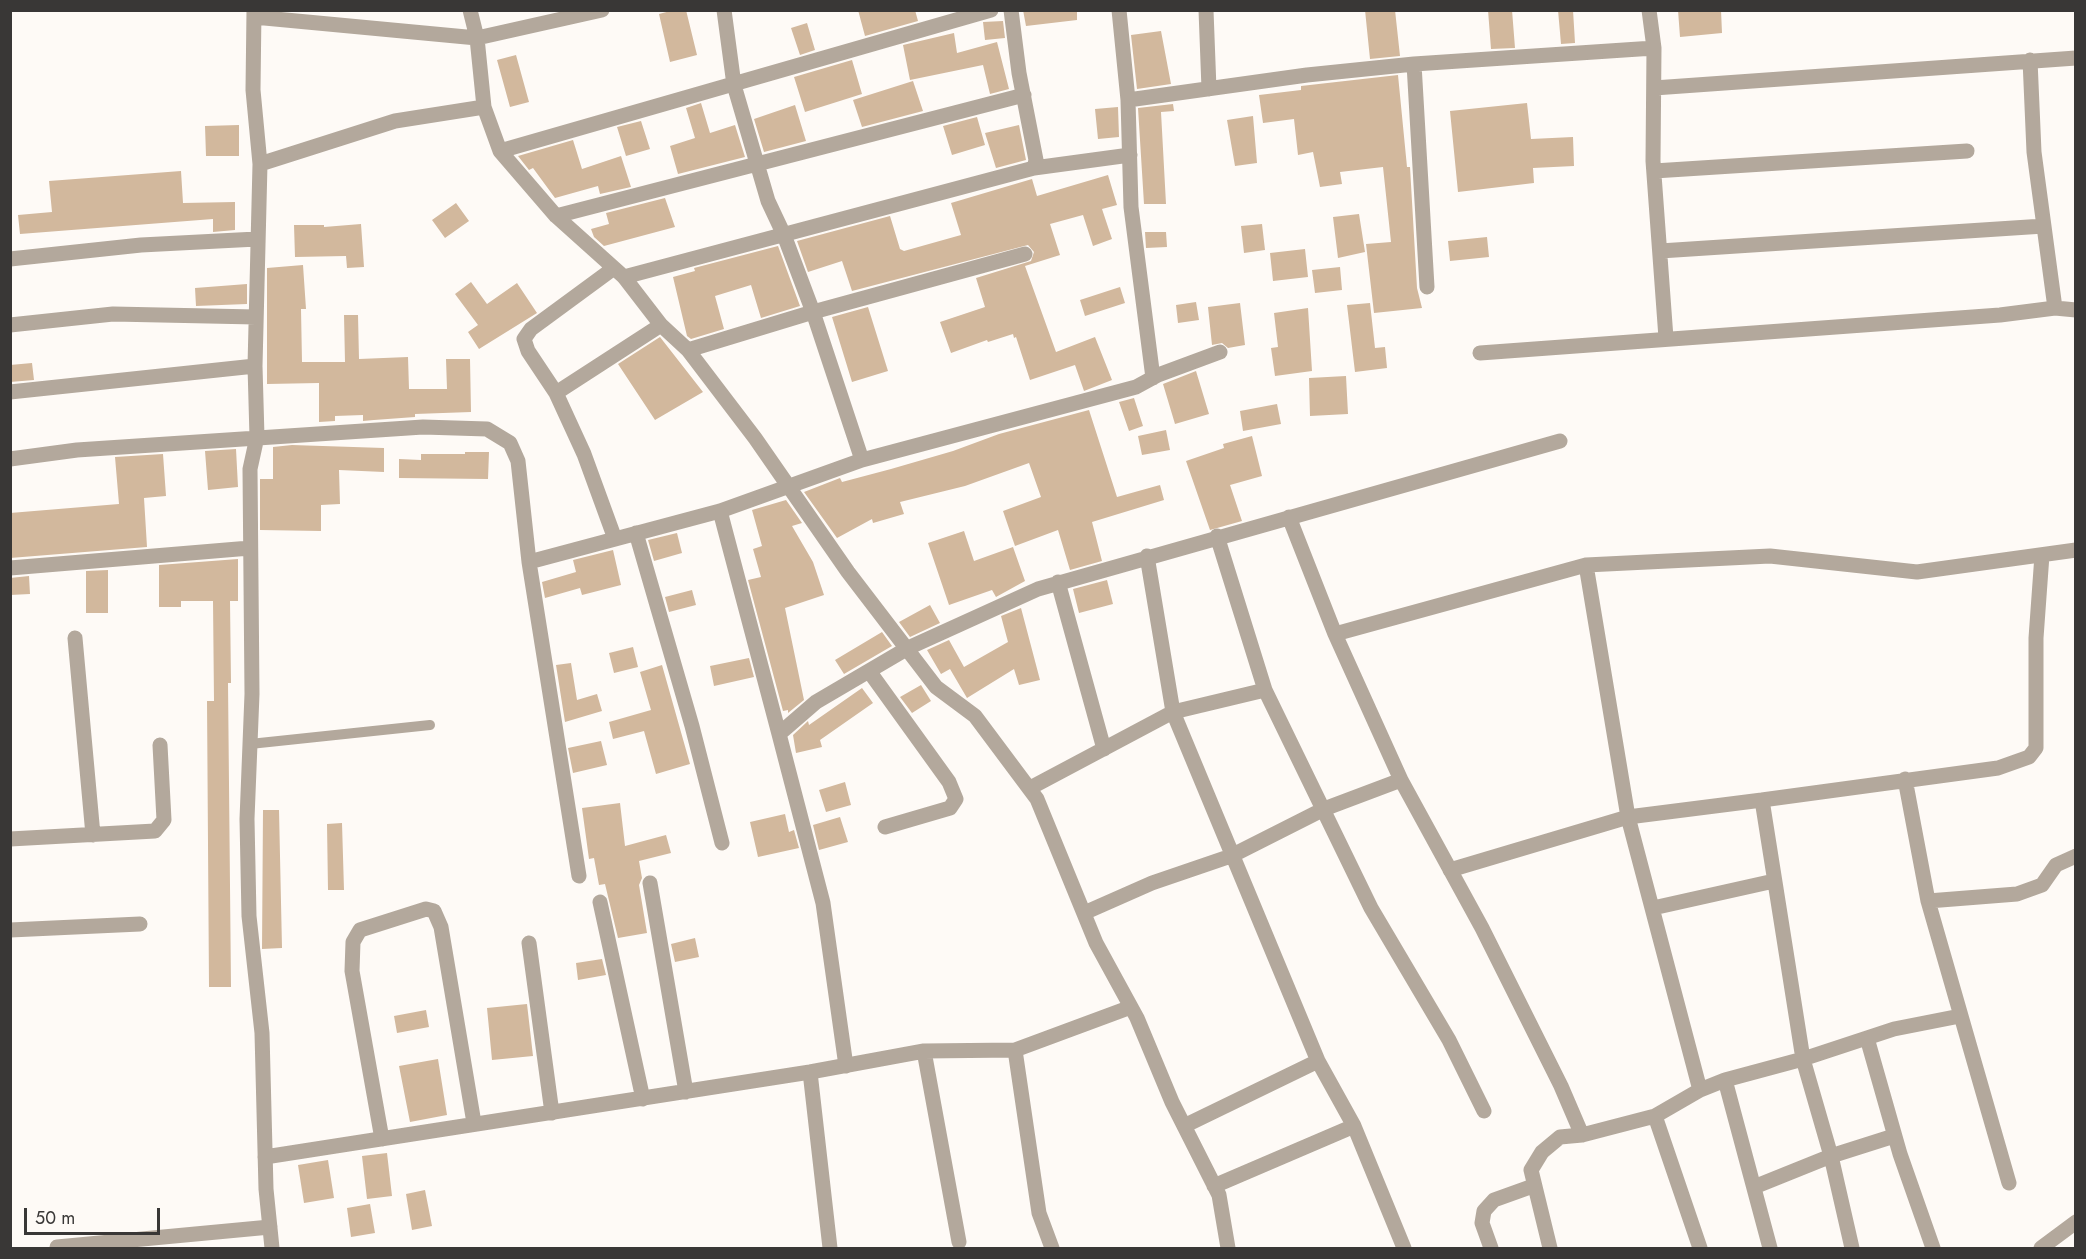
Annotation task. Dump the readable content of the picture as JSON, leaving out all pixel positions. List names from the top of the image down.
{
  "scale_bar": "50 m"
}
